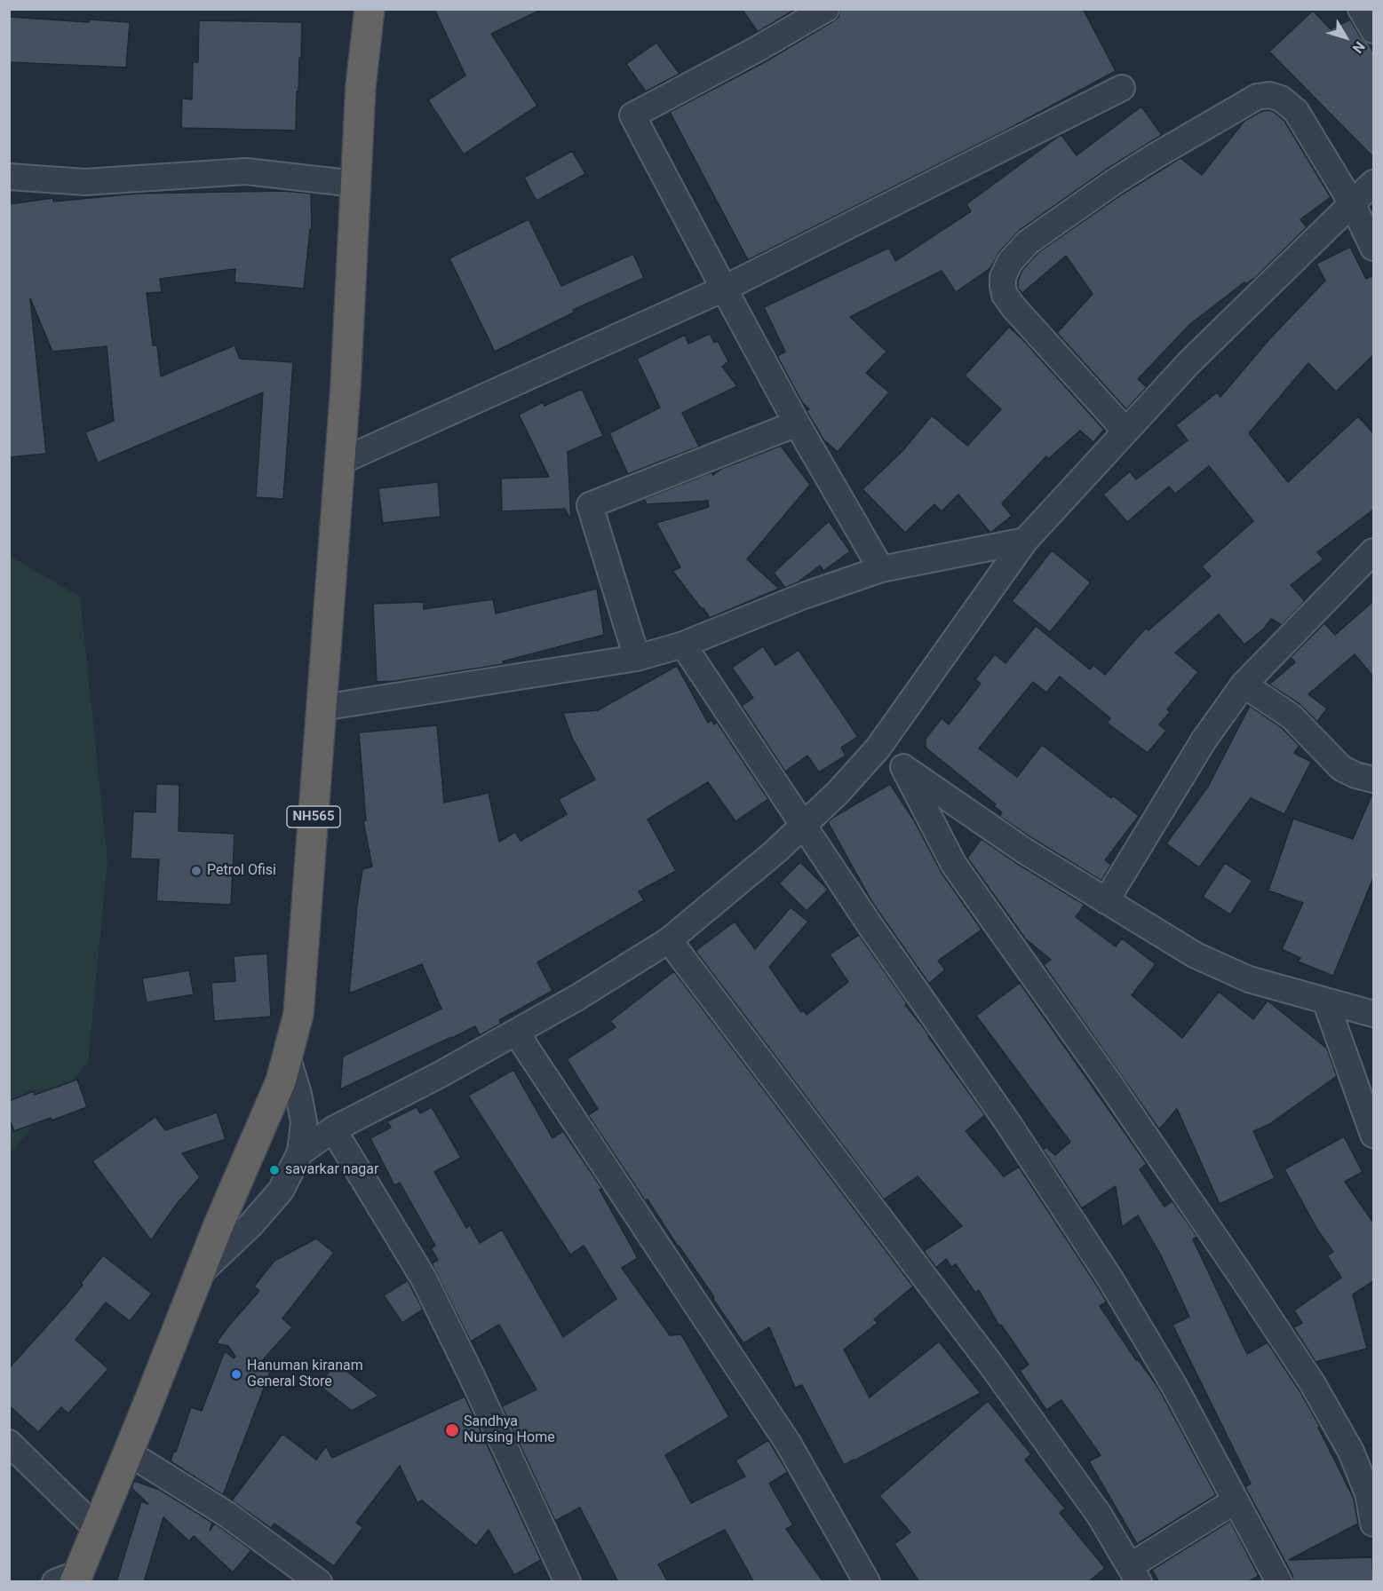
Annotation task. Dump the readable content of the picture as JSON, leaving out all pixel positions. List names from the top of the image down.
{
  "streets": {
    "highway": ["NH565"]
  },
  "places": [
    "Petrol Ofisi",
    "savarkar nagar",
    "Hanuman kiranam General Store",
    "Sandhya Nursing Home"
  ],
  "north": "bottom right"
}
